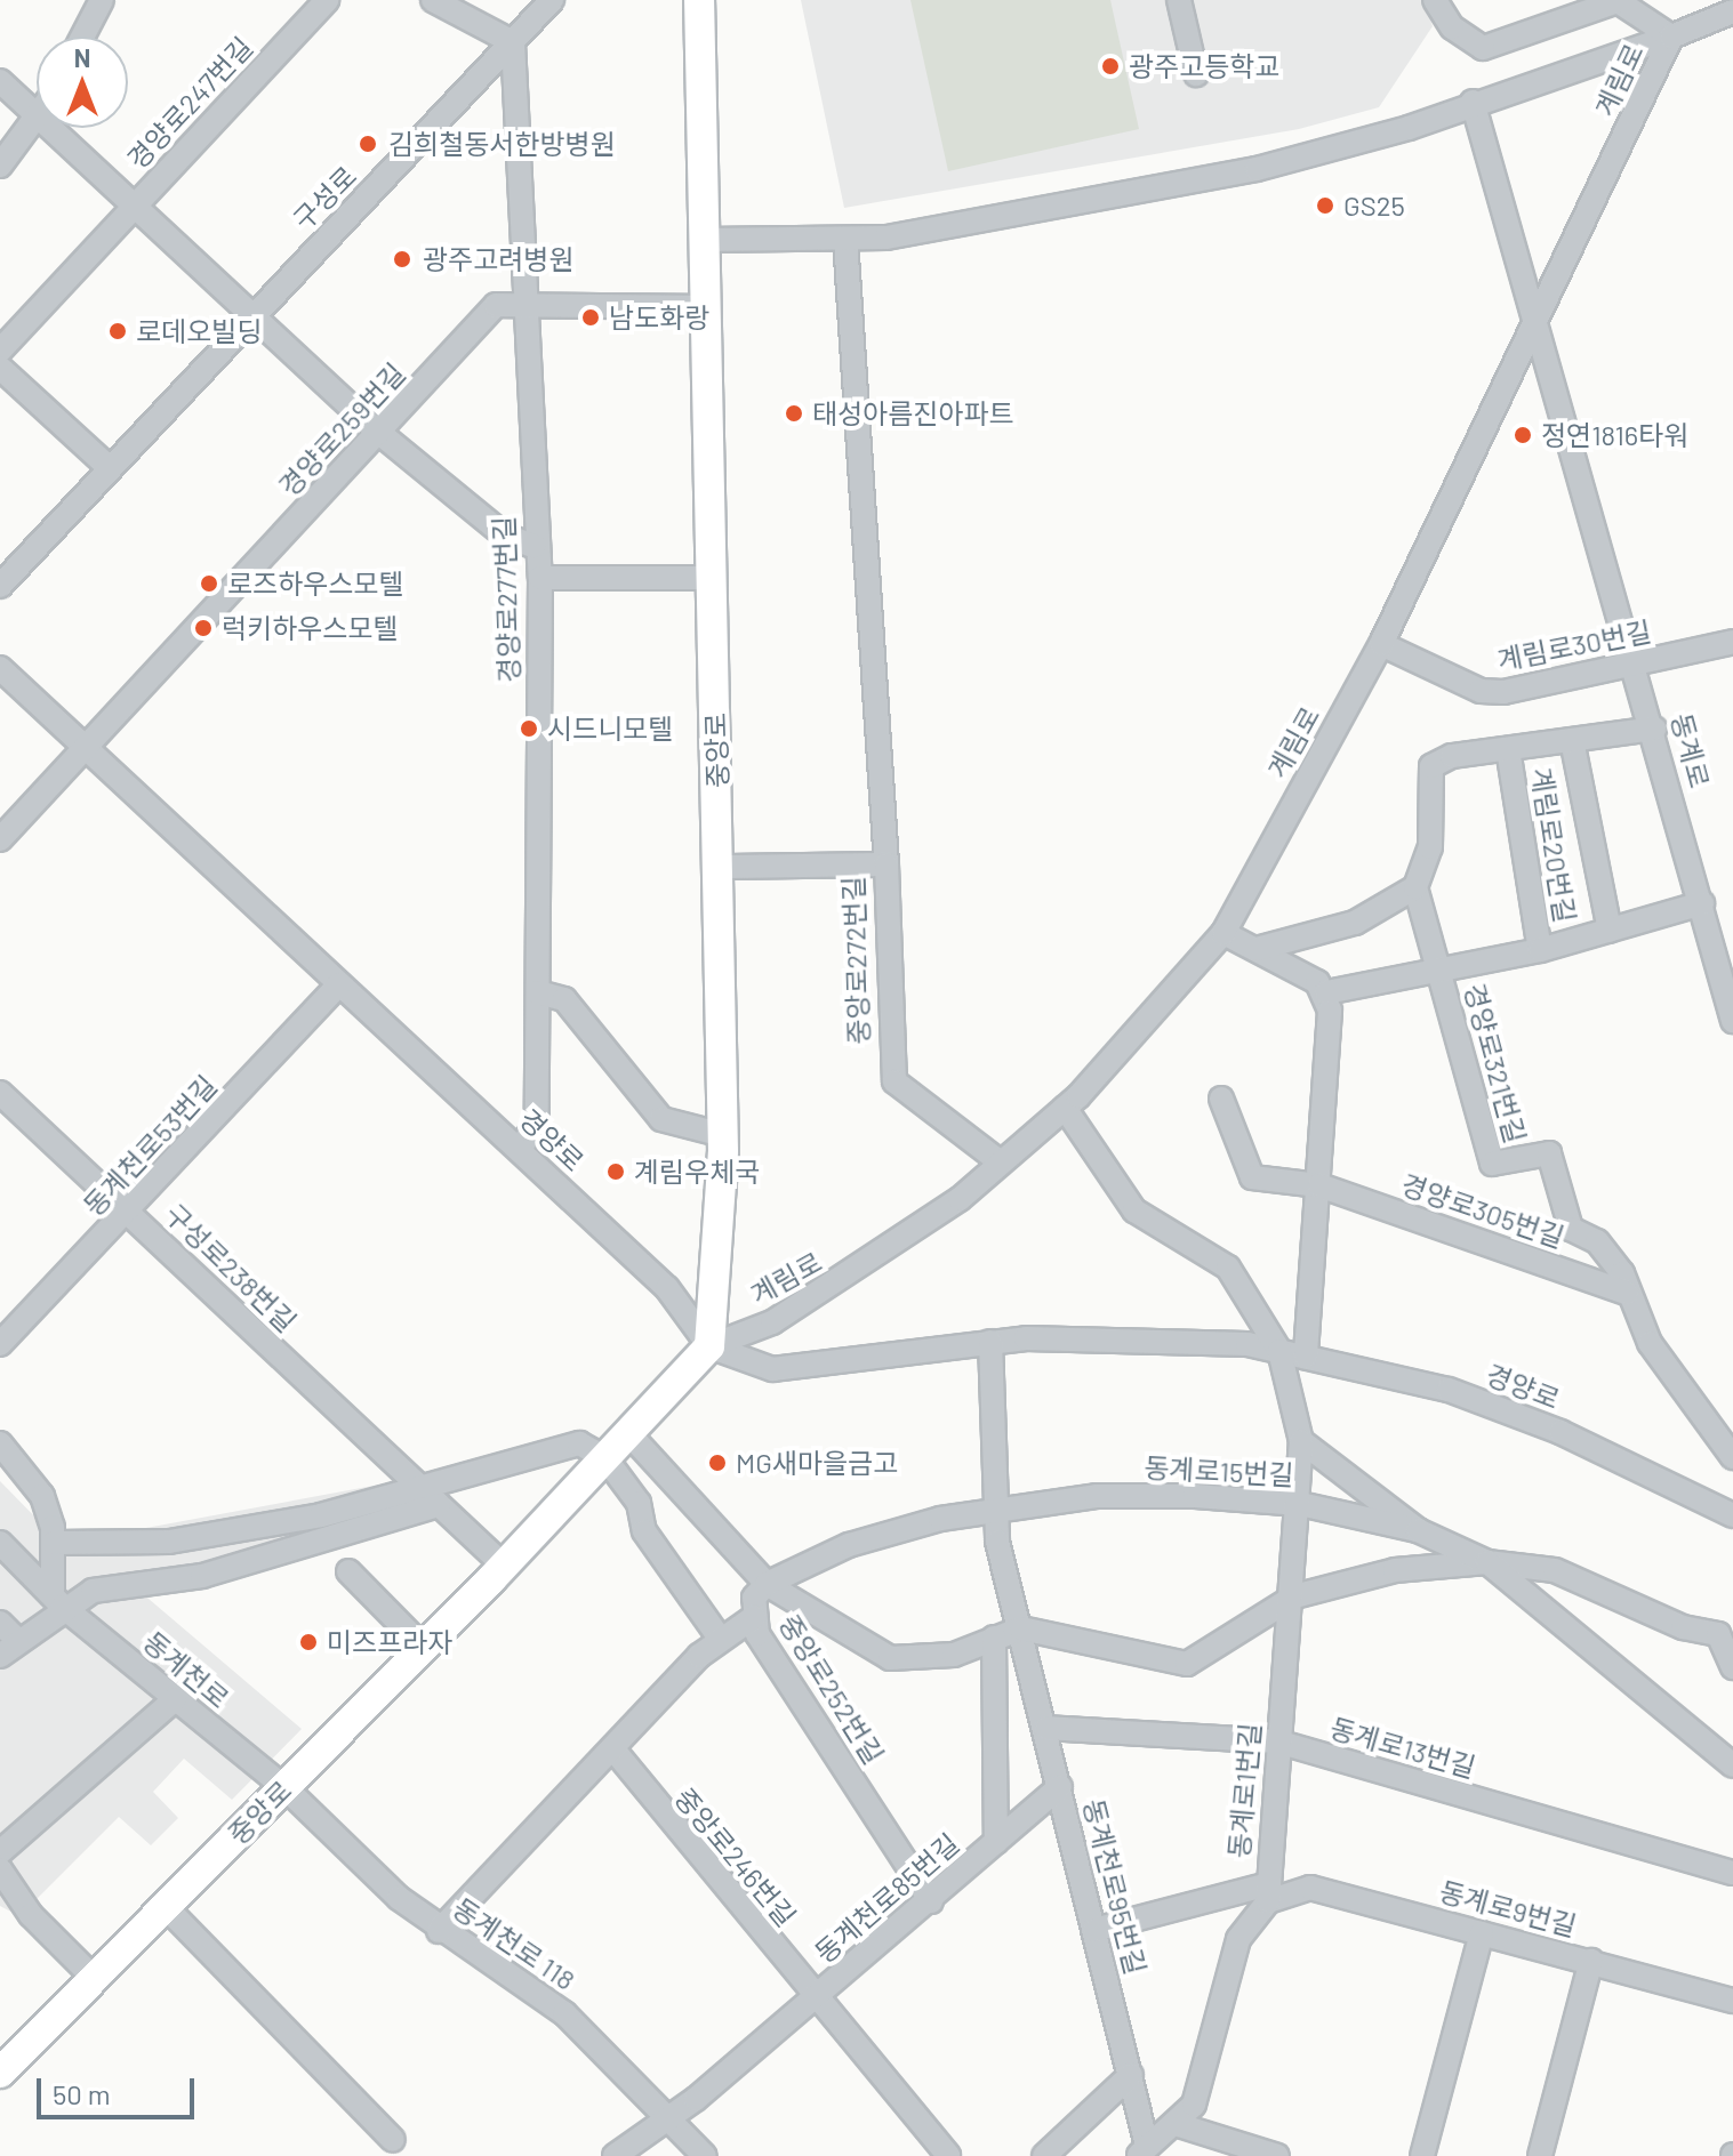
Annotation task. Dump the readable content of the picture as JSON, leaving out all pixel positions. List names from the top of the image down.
{
  "streets": {
    "main road": ["중앙로"],
    "street": [
      "계림로",
      "경양로247번길",
      "구성로",
      "경양로259번길",
      "경양로277번길",
      "계림로30번길",
      "동계로",
      "계림로20번길",
      "중앙로272번길",
      "경양로321번길",
      "경양로",
      "동계천로53번길",
      "경양로305번길",
      "구성로238번길",
      "동계로15번길",
      "동계천로",
      "중앙로252번길",
      "동계로13번길",
      "동계로1번길",
      "중앙로246번길",
      "동계천로95번길",
      "동계천로85번길",
      "동계로9번길",
      "동계천로 118"
    ]
  },
  "crossings": [
    ["계림로", "계림로30번길"],
    ["계림로", "중앙로"],
    ["계림로", "동계로"],
    ["계림로", "중앙로272번길"],
    ["계림로", "경양로"],
    ["경양로247번길", "구성로"],
    ["구성로", "경양로277번길"],
    ["경양로259번길", "경양로277번길"],
    ["경양로259번길", "중앙로"],
    ["경양로259번길", "경양로"],
    ["경양로277번길", "경양로"],
    ["계림로30번길", "동계로"],
    ["중앙로", "중앙로272번길"],
    ["중앙로", "경양로"],
    ["중앙로", "구성로238번길"],
    ["중앙로", "동계천로"],
    ["중앙로", "중앙로252번길"],
    ["중앙로", "동계천로 118"],
    ["동계로", "계림로20번길"],
    ["계림로20번길", "경양로321번길"],
    ["경양로321번길", "경양로305번길"],
    ["경양로", "동계천로53번길"],
    ["경양로", "동계로1번길"],
    ["경양로", "동계천로95번길"],
    ["동계천로53번길", "구성로238번길"],
    ["동계로15번길", "중앙로252번길"],
    ["동계로15번길", "동계로1번길"],
    ["동계로15번길", "동계천로95번길"],
    ["동계천로", "동계천로 118"],
    ["중앙로252번길", "동계천로85번길"],
    ["동계로13번길", "동계로1번길"],
    ["동계로13번길", "동계천로95번길"],
    ["동계로1번길", "동계로9번길"],
    ["중앙로246번길", "동계천로85번길"],
    ["동계천로95번길", "동계천로85번길"],
    ["동계천로95번길", "동계로9번길"],
    ["동계천로85번길", "동계천로 118"]
  ],
  "places": [
    "광주고등학교",
    "김희철동서한방병원",
    "GS25",
    "광주고려병원",
    "남도화랑",
    "로데오빌딩",
    "태성아름진아파트",
    "정연1816타워",
    "로즈하우스모텔",
    "럭키하우스모텔",
    "시드니모텔",
    "계림우체국",
    "MG새마을금고",
    "미즈프라자"
  ],
  "scale_bar": "50 m",
  "north": "top"
}
